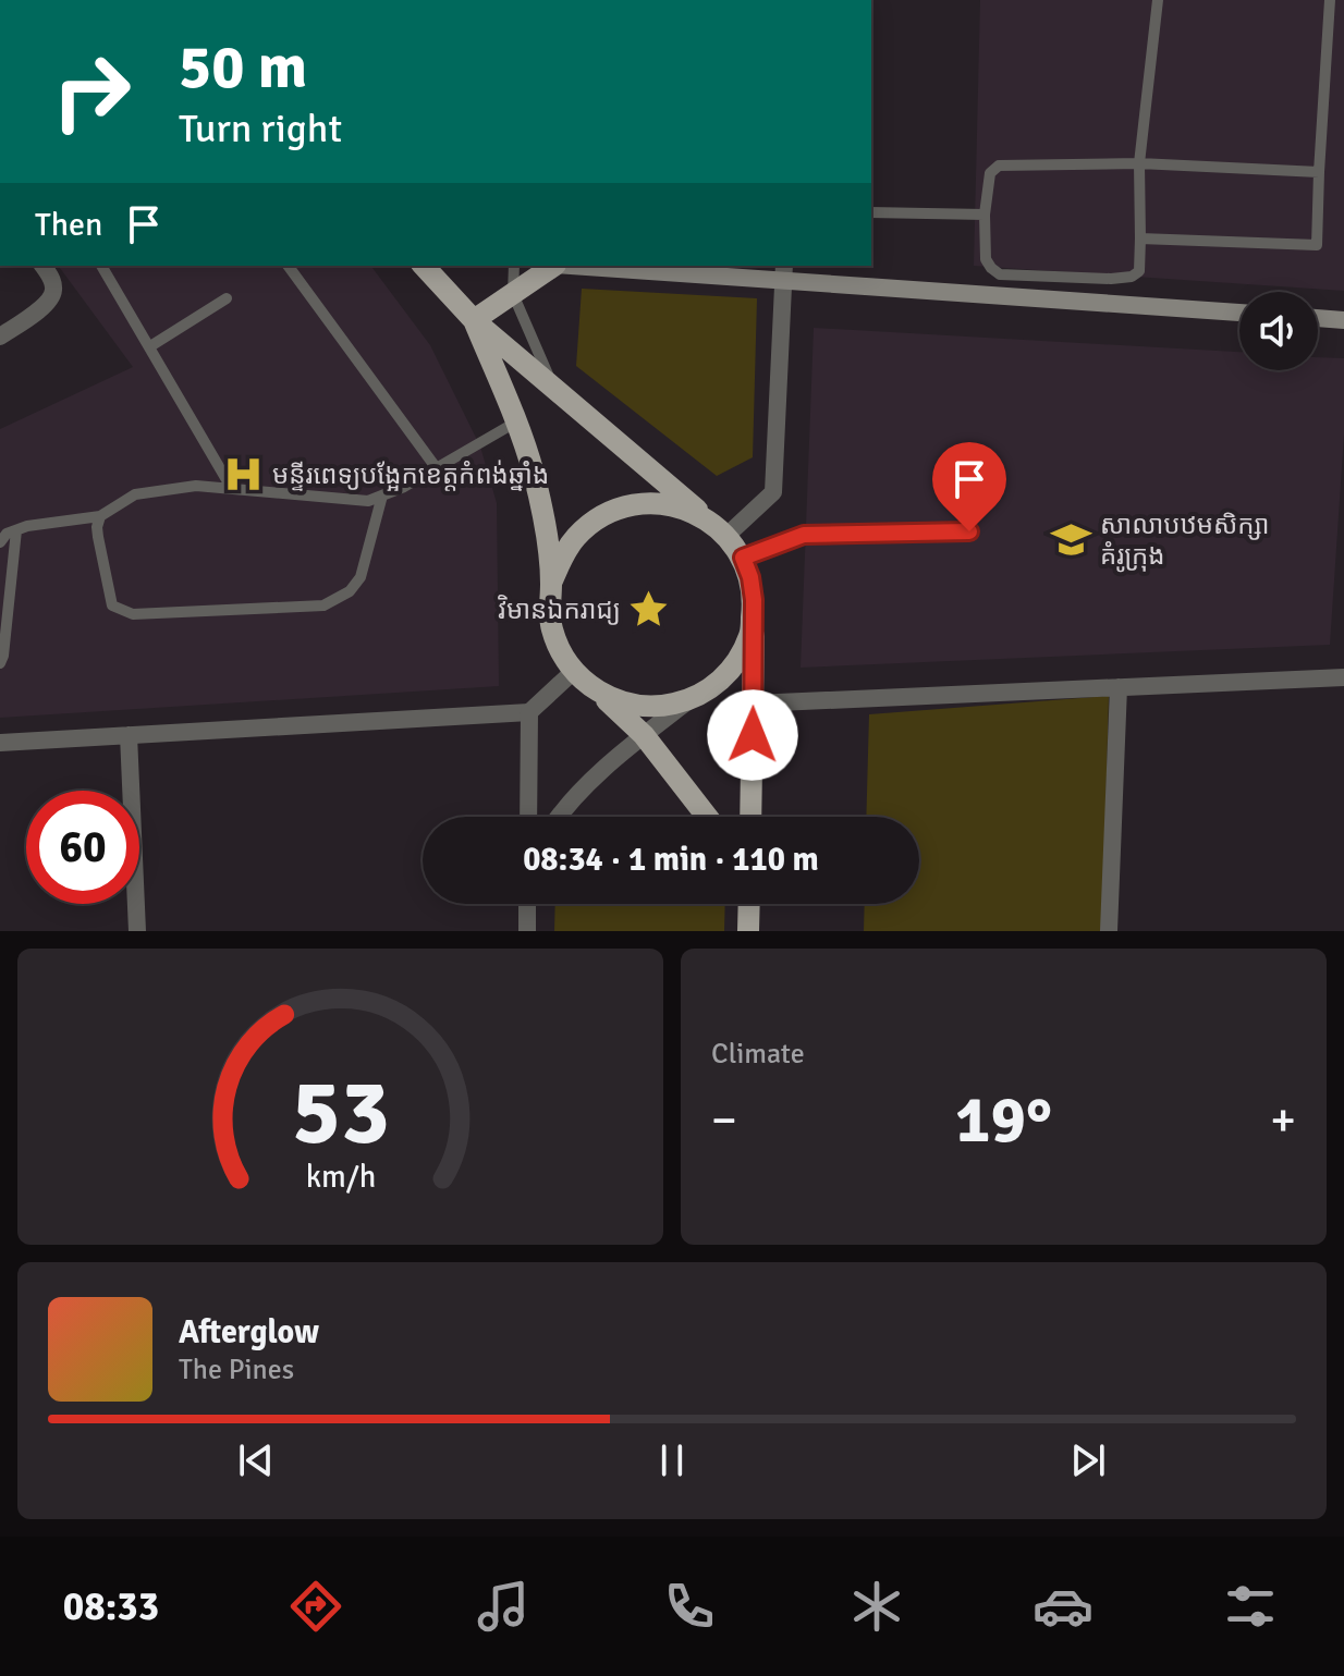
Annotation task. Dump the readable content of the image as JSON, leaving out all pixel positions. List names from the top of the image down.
{
  "places": {
    "hospital": ["មន្ទីរពេទ្យបង្អែកខេត្តកំពង់ឆ្នាំង"],
    "school or university": ["សាលាបឋមសិក្សា គំរូក្រុង"],
    "place": ["វិមានឯករាជ្យ"]
  },
  "page": {
    "turn": ["50 m", "Turn right"],
    "then": "Then",
    "limit": "60",
    "trip": "08:34 · 1 min · 110 m",
    "tile": "Climate",
    "heat": ["−", "19°", "+"],
    "song": ["Afterglow", "The Pines"],
    "tabs": "08:33",
    "gauge": ["53", "km/h"]
  }
}
